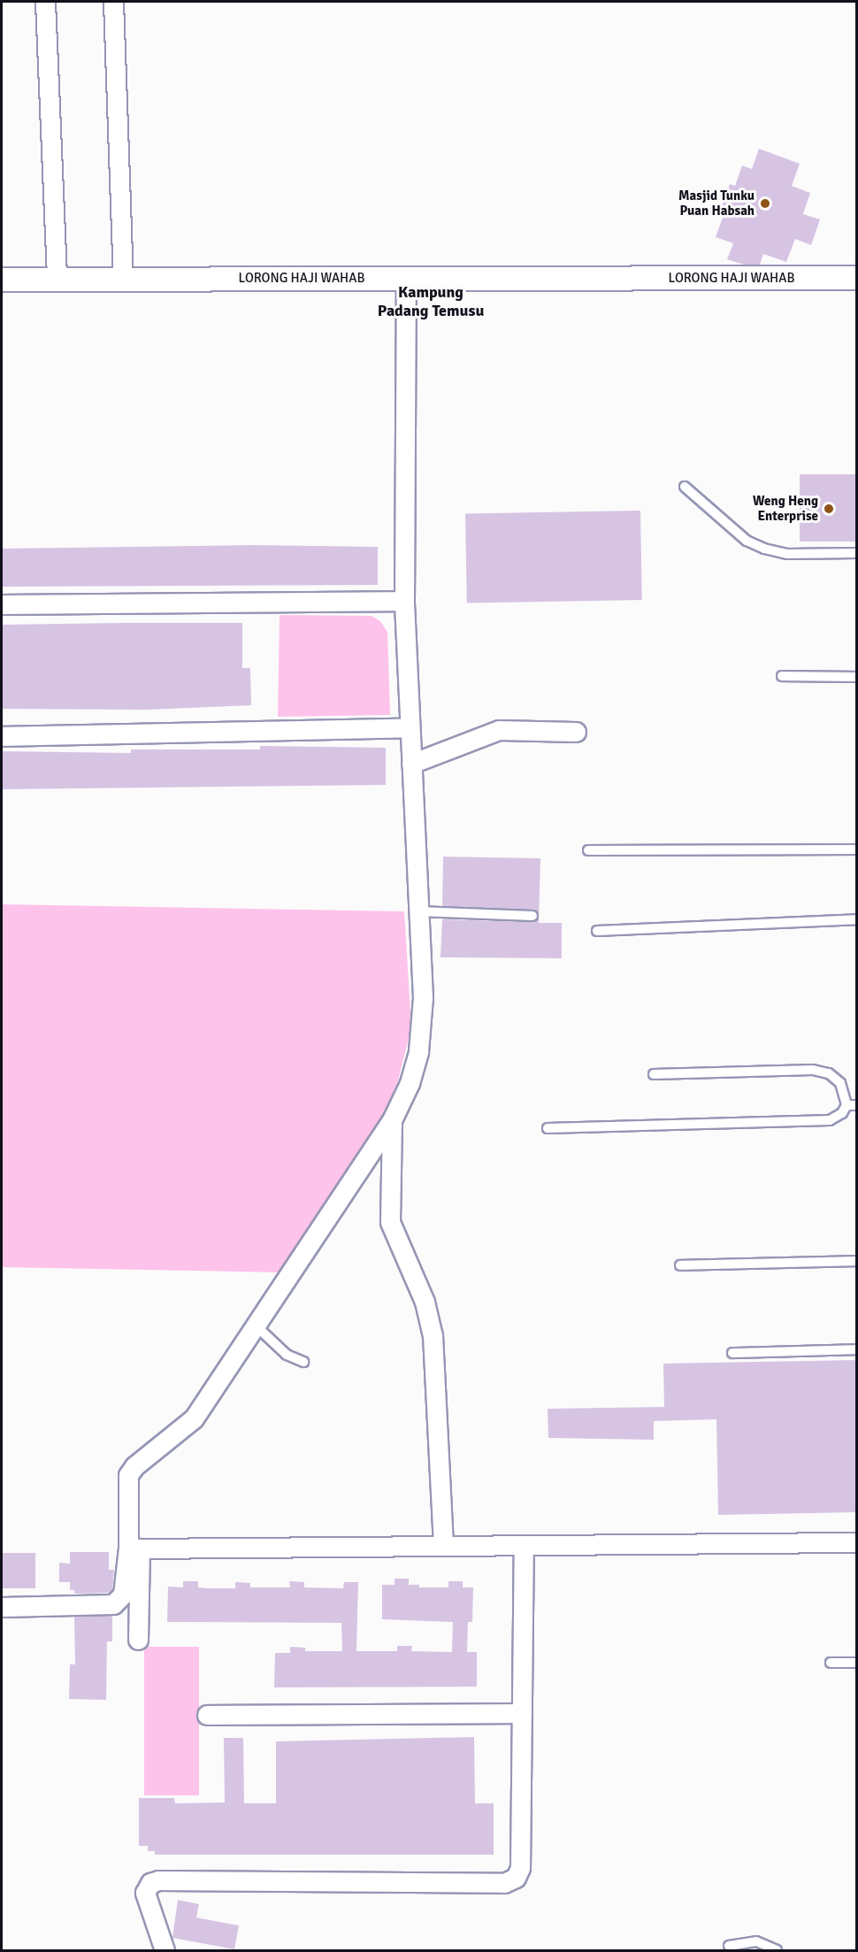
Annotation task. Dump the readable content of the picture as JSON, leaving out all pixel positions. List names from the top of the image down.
{
  "streets": {
    "street": ["LORONG HAJI WAHAB"]
  },
  "districts": ["Kampung Padang Temusu"],
  "places": ["Masjid Tunku Puan Habsah", "Weng Heng Enterprise"]
}
